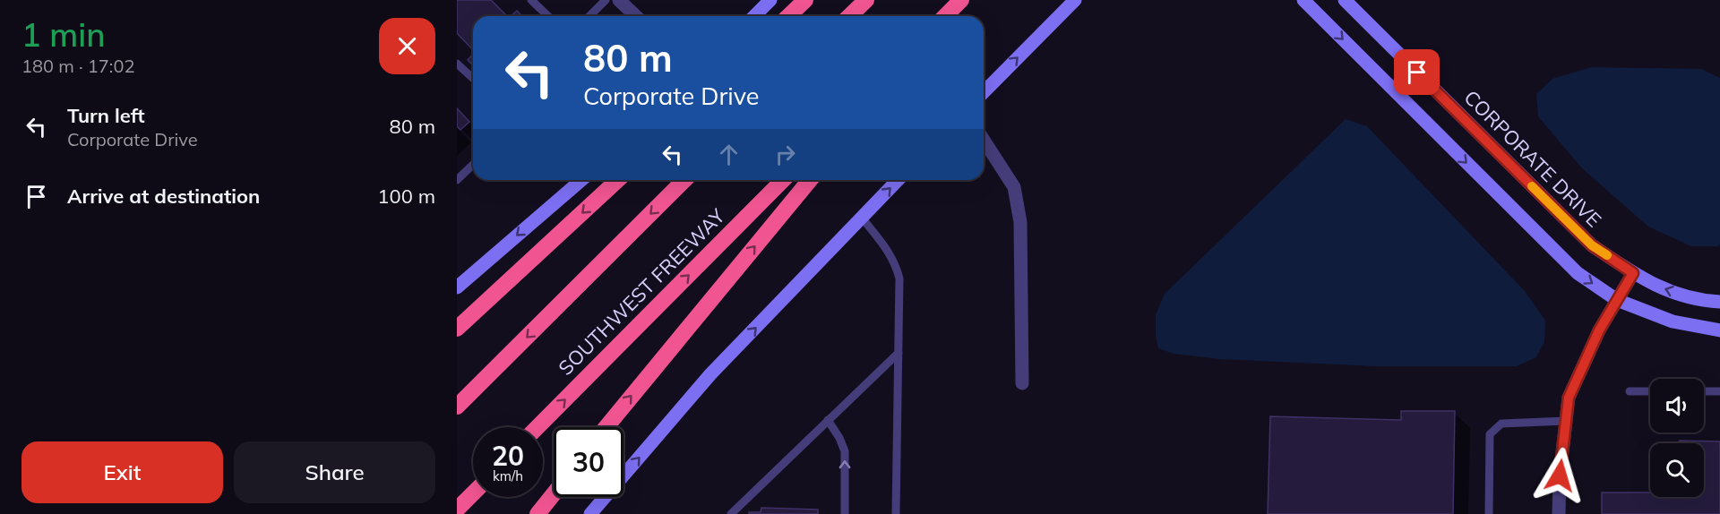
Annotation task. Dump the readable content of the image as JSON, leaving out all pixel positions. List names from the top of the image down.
{
  "streets": {
    "highway": ["SOUTHWEST FREEWAY"],
    "street": ["CORPORATE DRIVE"]
  },
  "page": {
    "heading": ["1 min", "180 m · 17:02"],
    "turn": ["80 m", "Corporate Drive"],
    "list": [
      {
        "name": "Turn left",
        "note": "Corporate Drive",
        "value": "80 m"
      },
      {
        "name": "Arrive at destination",
        "value": "100 m"
      }
    ],
    "speed": "20 km/h",
    "limit": "30",
    "buttons": ["Exit", "Share"]
  }
}
